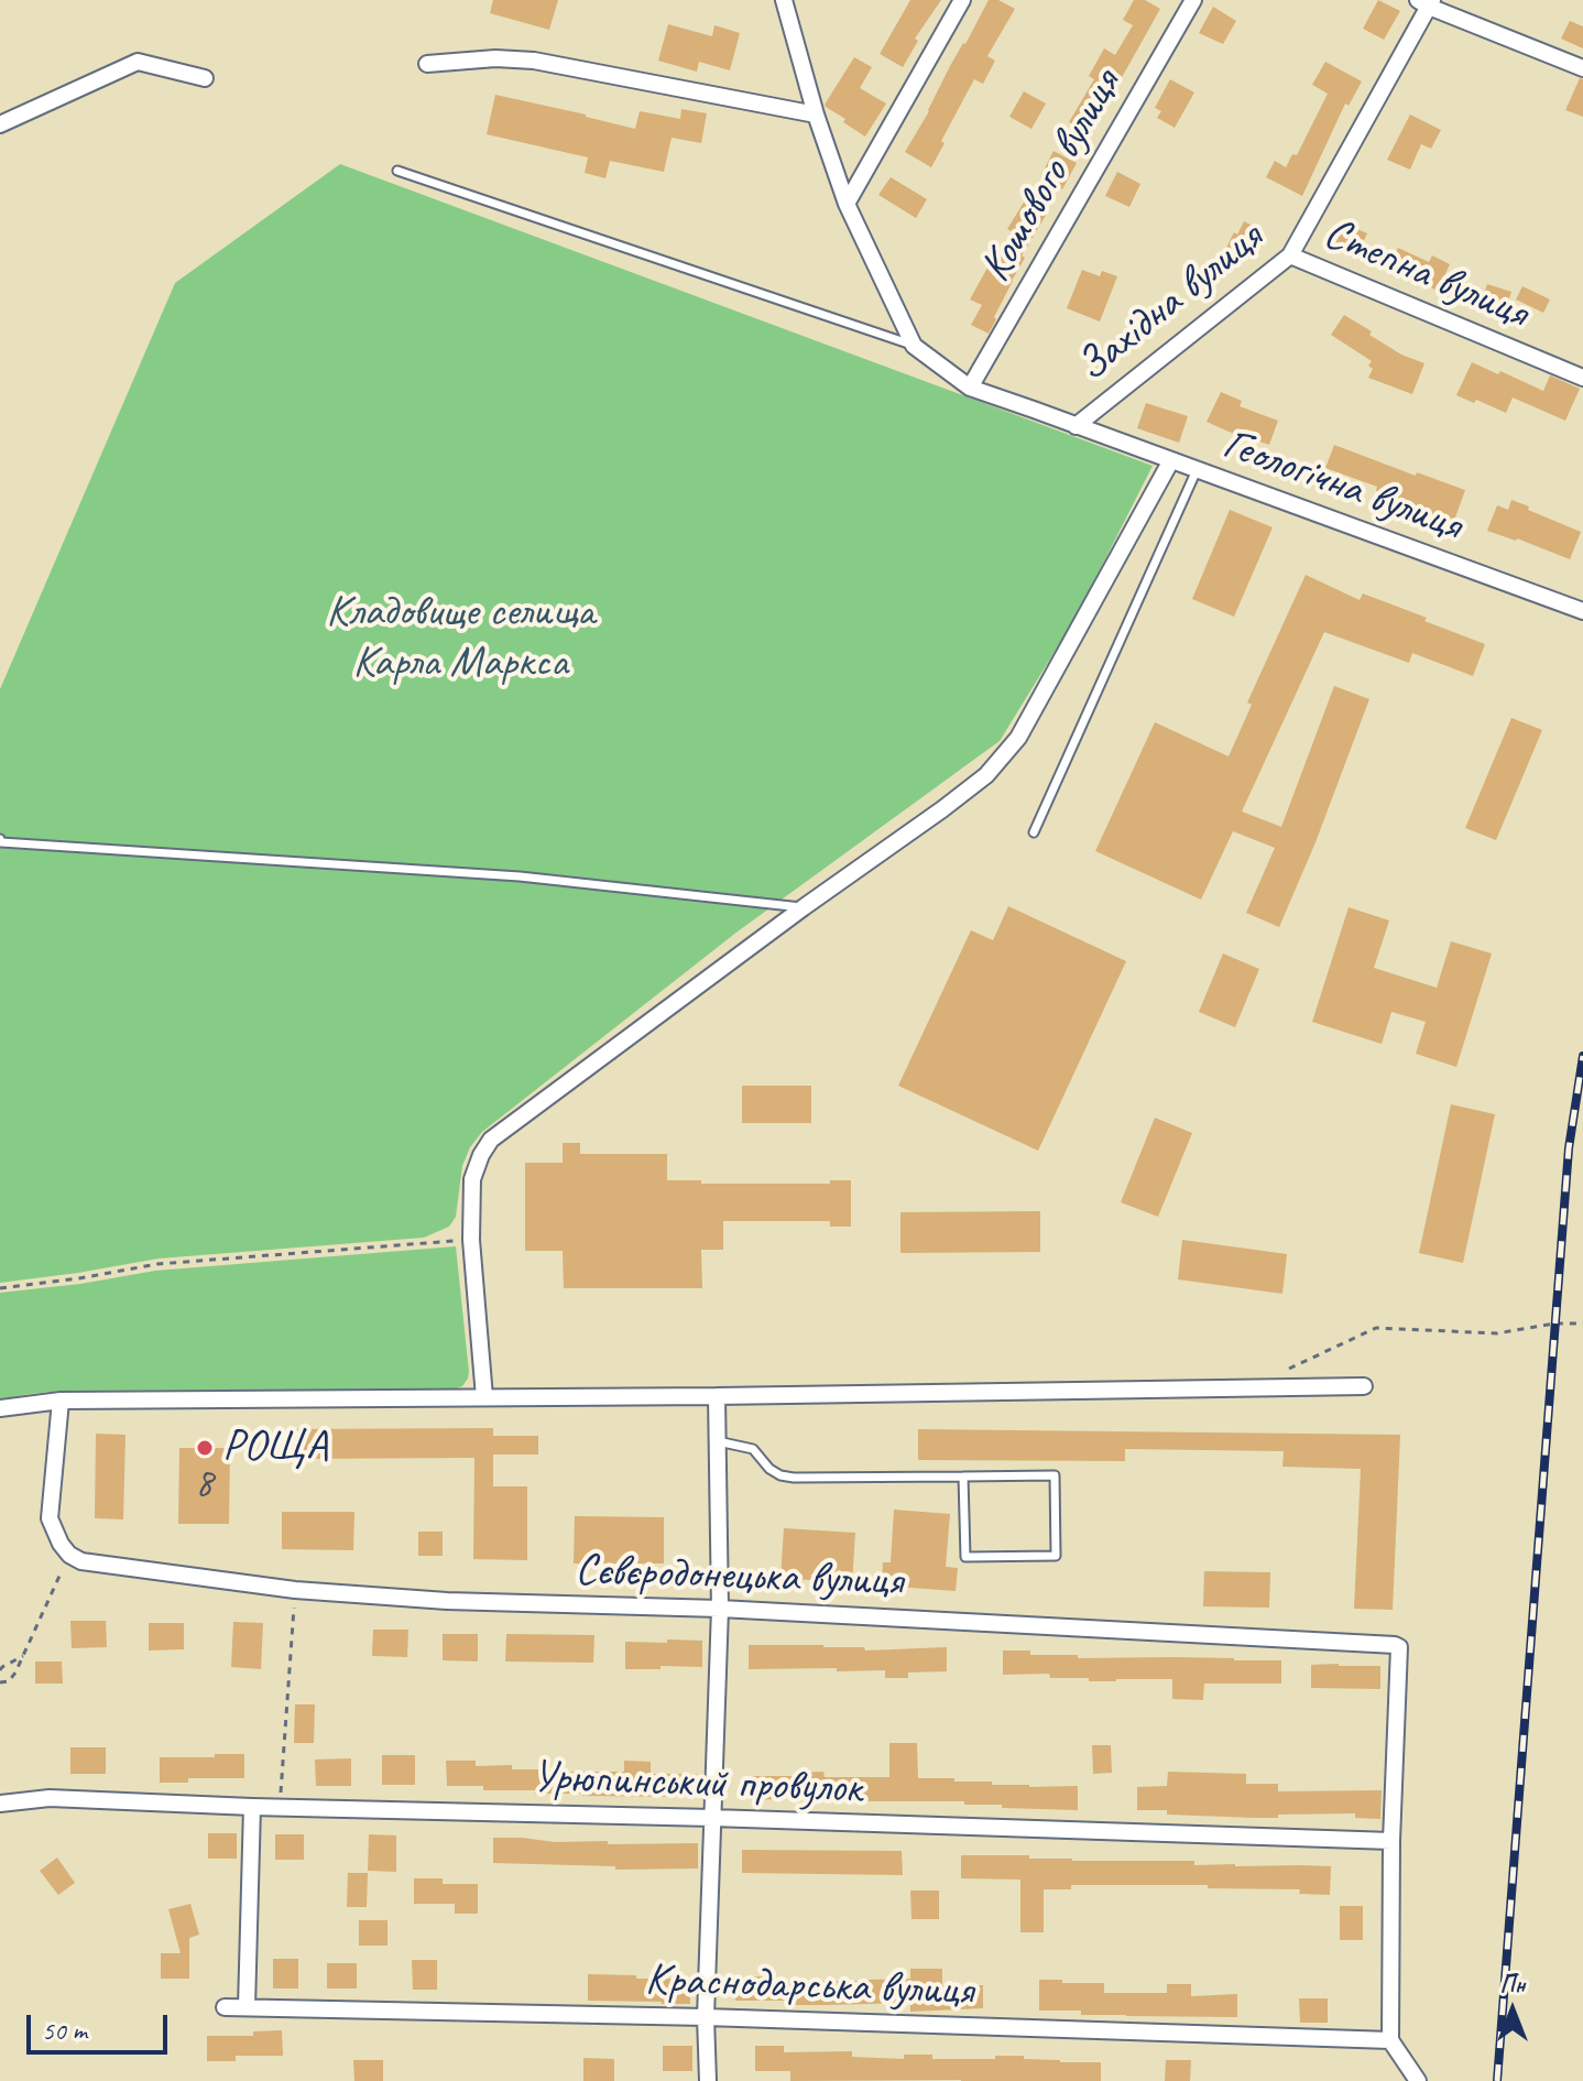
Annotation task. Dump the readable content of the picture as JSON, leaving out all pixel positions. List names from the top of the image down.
{
  "streets": {
    "street": [
      "Кошового вулиця",
      "Степна вулиця",
      "Західна вулиця",
      "Геологічна вулиця",
      "Сєвєродонецька вулиця",
      "Урюпинський провулок",
      "Краснодарська вулиця"
    ]
  },
  "crossings": [
    ["Кошового вулиця", "Геологічна вулиця"],
    ["Степна вулиця", "Західна вулиця"],
    ["Західна вулиця", "Геологічна вулиця"],
    ["Сєвєродонецька вулиця", "Урюпинський провулок"]
  ],
  "parks": ["Кладовище селища Карла Маркса"],
  "places": ["РОЩА"],
  "house_numbers": ["8"],
  "scale_bar": "50 m",
  "north": "top"
}
